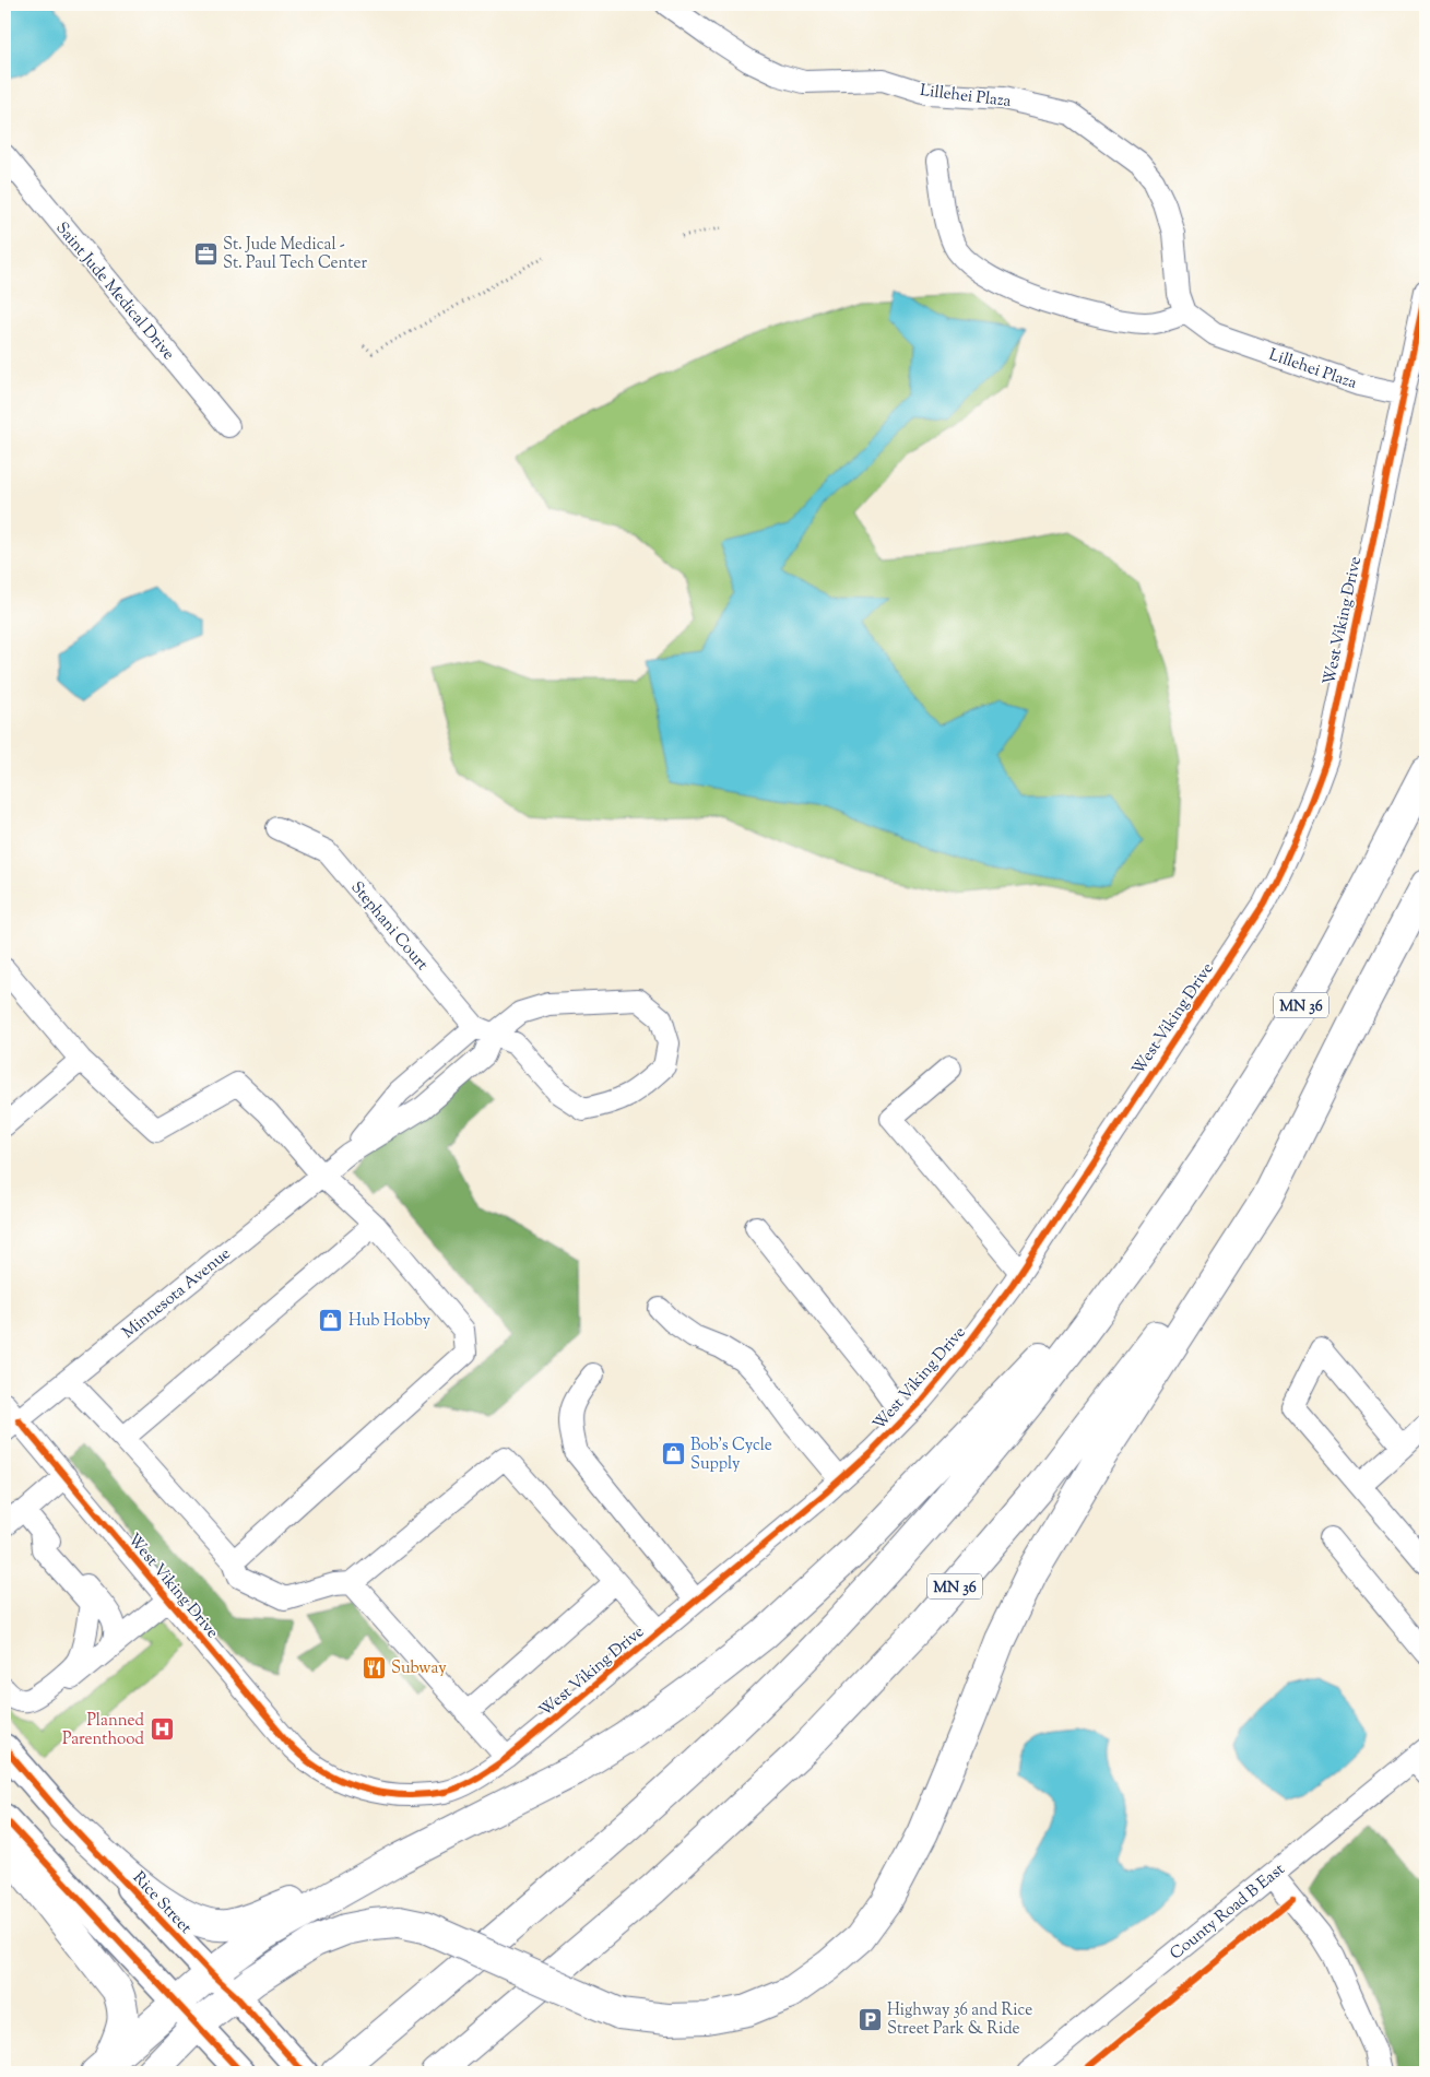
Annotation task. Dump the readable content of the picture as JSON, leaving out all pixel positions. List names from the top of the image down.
{
  "streets": {
    "highway": ["MN 36"],
    "main road": ["Rice Street"],
    "street": [
      "Lillehei Plaza",
      "Saint Jude Medical Drive",
      "West Viking Drive",
      "Stephani Court",
      "Minnesota Avenue",
      "County Road B East"
    ]
  },
  "crossings": [
    ["Lillehei Plaza", "West Viking Drive"],
    ["West Viking Drive", "Minnesota Avenue"],
    ["Stephani Court", "Minnesota Avenue"]
  ],
  "places": {
    "office": ["St. Jude Medical - St. Paul Tech Center"],
    "shop": ["Hub Hobby", "Bob's Cycle Supply"],
    "restaurant": ["Subway"],
    "hospital": ["Planned Parenthood"],
    "parking": ["Highway 36 and Rice Street Park & Ride"]
  }
}
